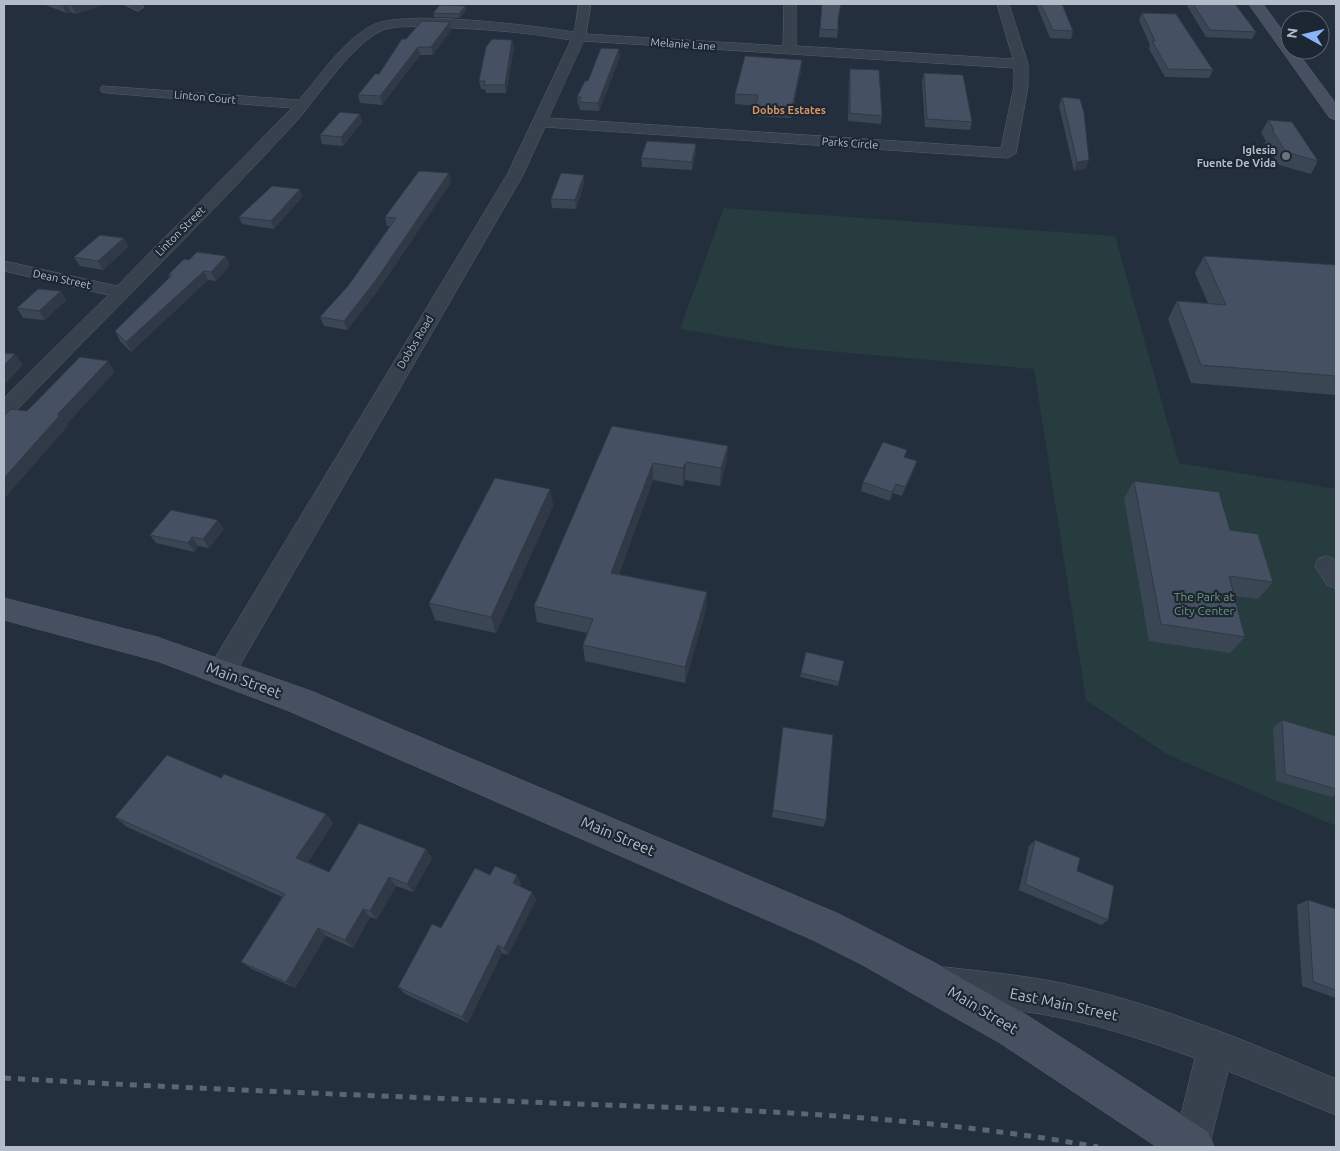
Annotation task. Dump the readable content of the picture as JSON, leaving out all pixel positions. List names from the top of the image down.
{
  "streets": {
    "main road": ["Main Street"],
    "street": [
      "Melanie Lane",
      "Linton Court",
      "Parks Circle",
      "Linton Street",
      "Dean Street",
      "Dobbs Road",
      "East Main Street"
    ]
  },
  "crossings": [
    ["Melanie Lane", "Parks Circle"],
    ["Melanie Lane", "Linton Street"],
    ["Melanie Lane", "Dobbs Road"],
    ["Linton Court", "Linton Street"],
    ["Parks Circle", "Dobbs Road"],
    ["Linton Street", "Dean Street"],
    ["Dobbs Road", "Main Street"],
    ["Main Street", "East Main Street"]
  ],
  "districts": ["Dobbs Estates"],
  "parks": ["The Park at City Center"],
  "places": ["Iglesia Fuente De Vida"],
  "north": "left"
}
